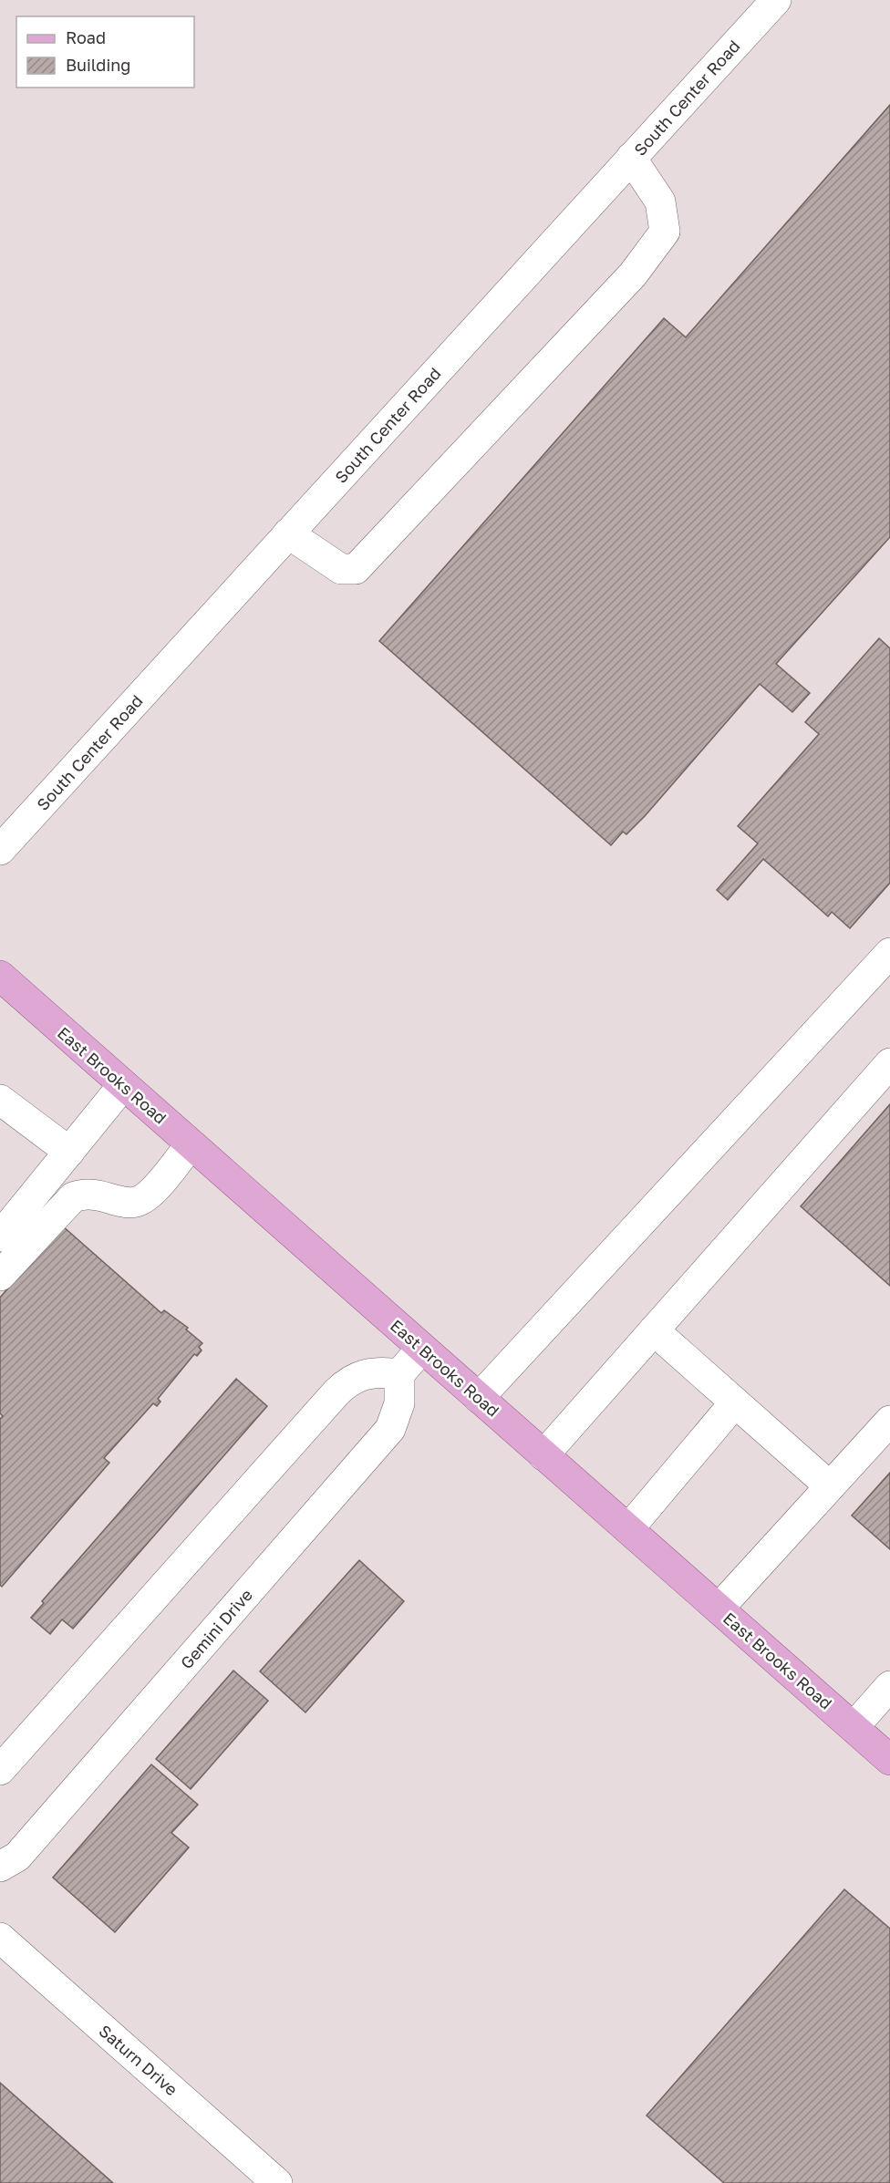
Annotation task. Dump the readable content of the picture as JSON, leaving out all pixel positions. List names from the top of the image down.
{
  "streets": {
    "main road": ["East Brooks Road"],
    "street": ["South Center Road", "Gemini Drive", "Saturn Drive"]
  },
  "legend": ["Road", "Building"]
}
